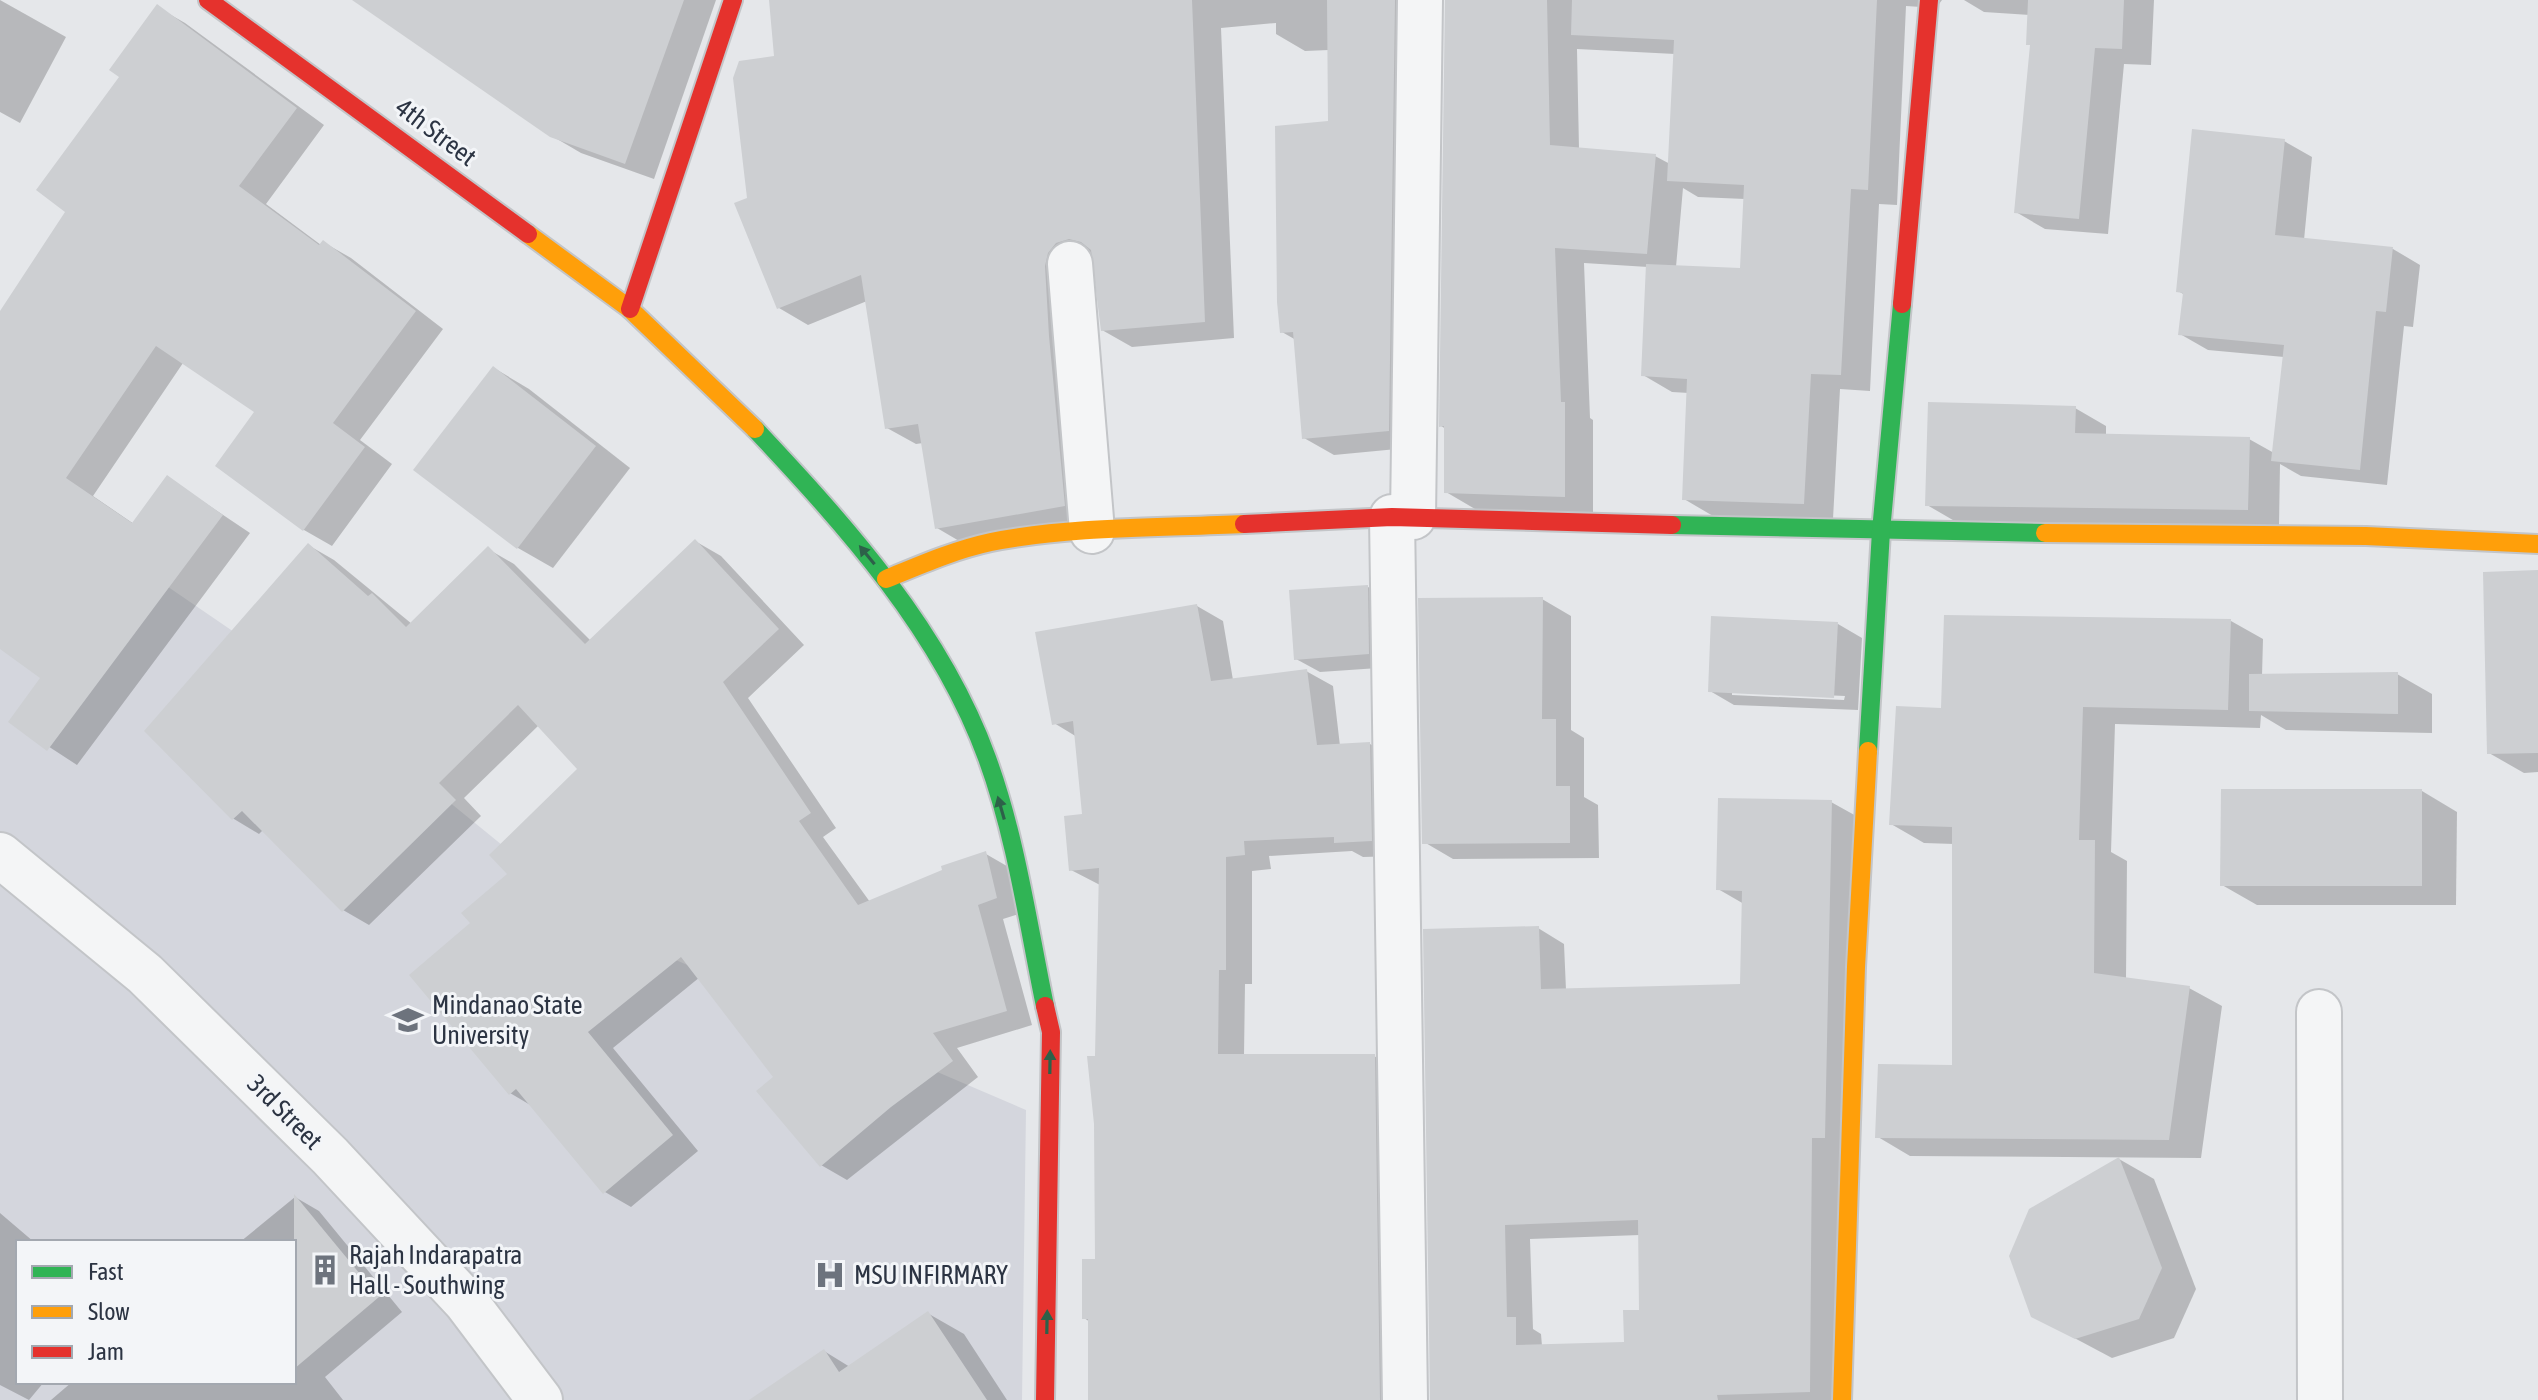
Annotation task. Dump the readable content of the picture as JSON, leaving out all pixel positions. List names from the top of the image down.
{
  "streets": {
    "street": ["4th Street", "3rd Street"]
  },
  "one_way": ["4th Street"],
  "places": {
    "school or university": ["Mindanao State University"],
    "building": ["Rajah Indarapatra Hall - Southwing"],
    "hospital": ["MSU INFIRMARY"]
  },
  "legend": ["Fast", "Slow", "Jam"]
}
